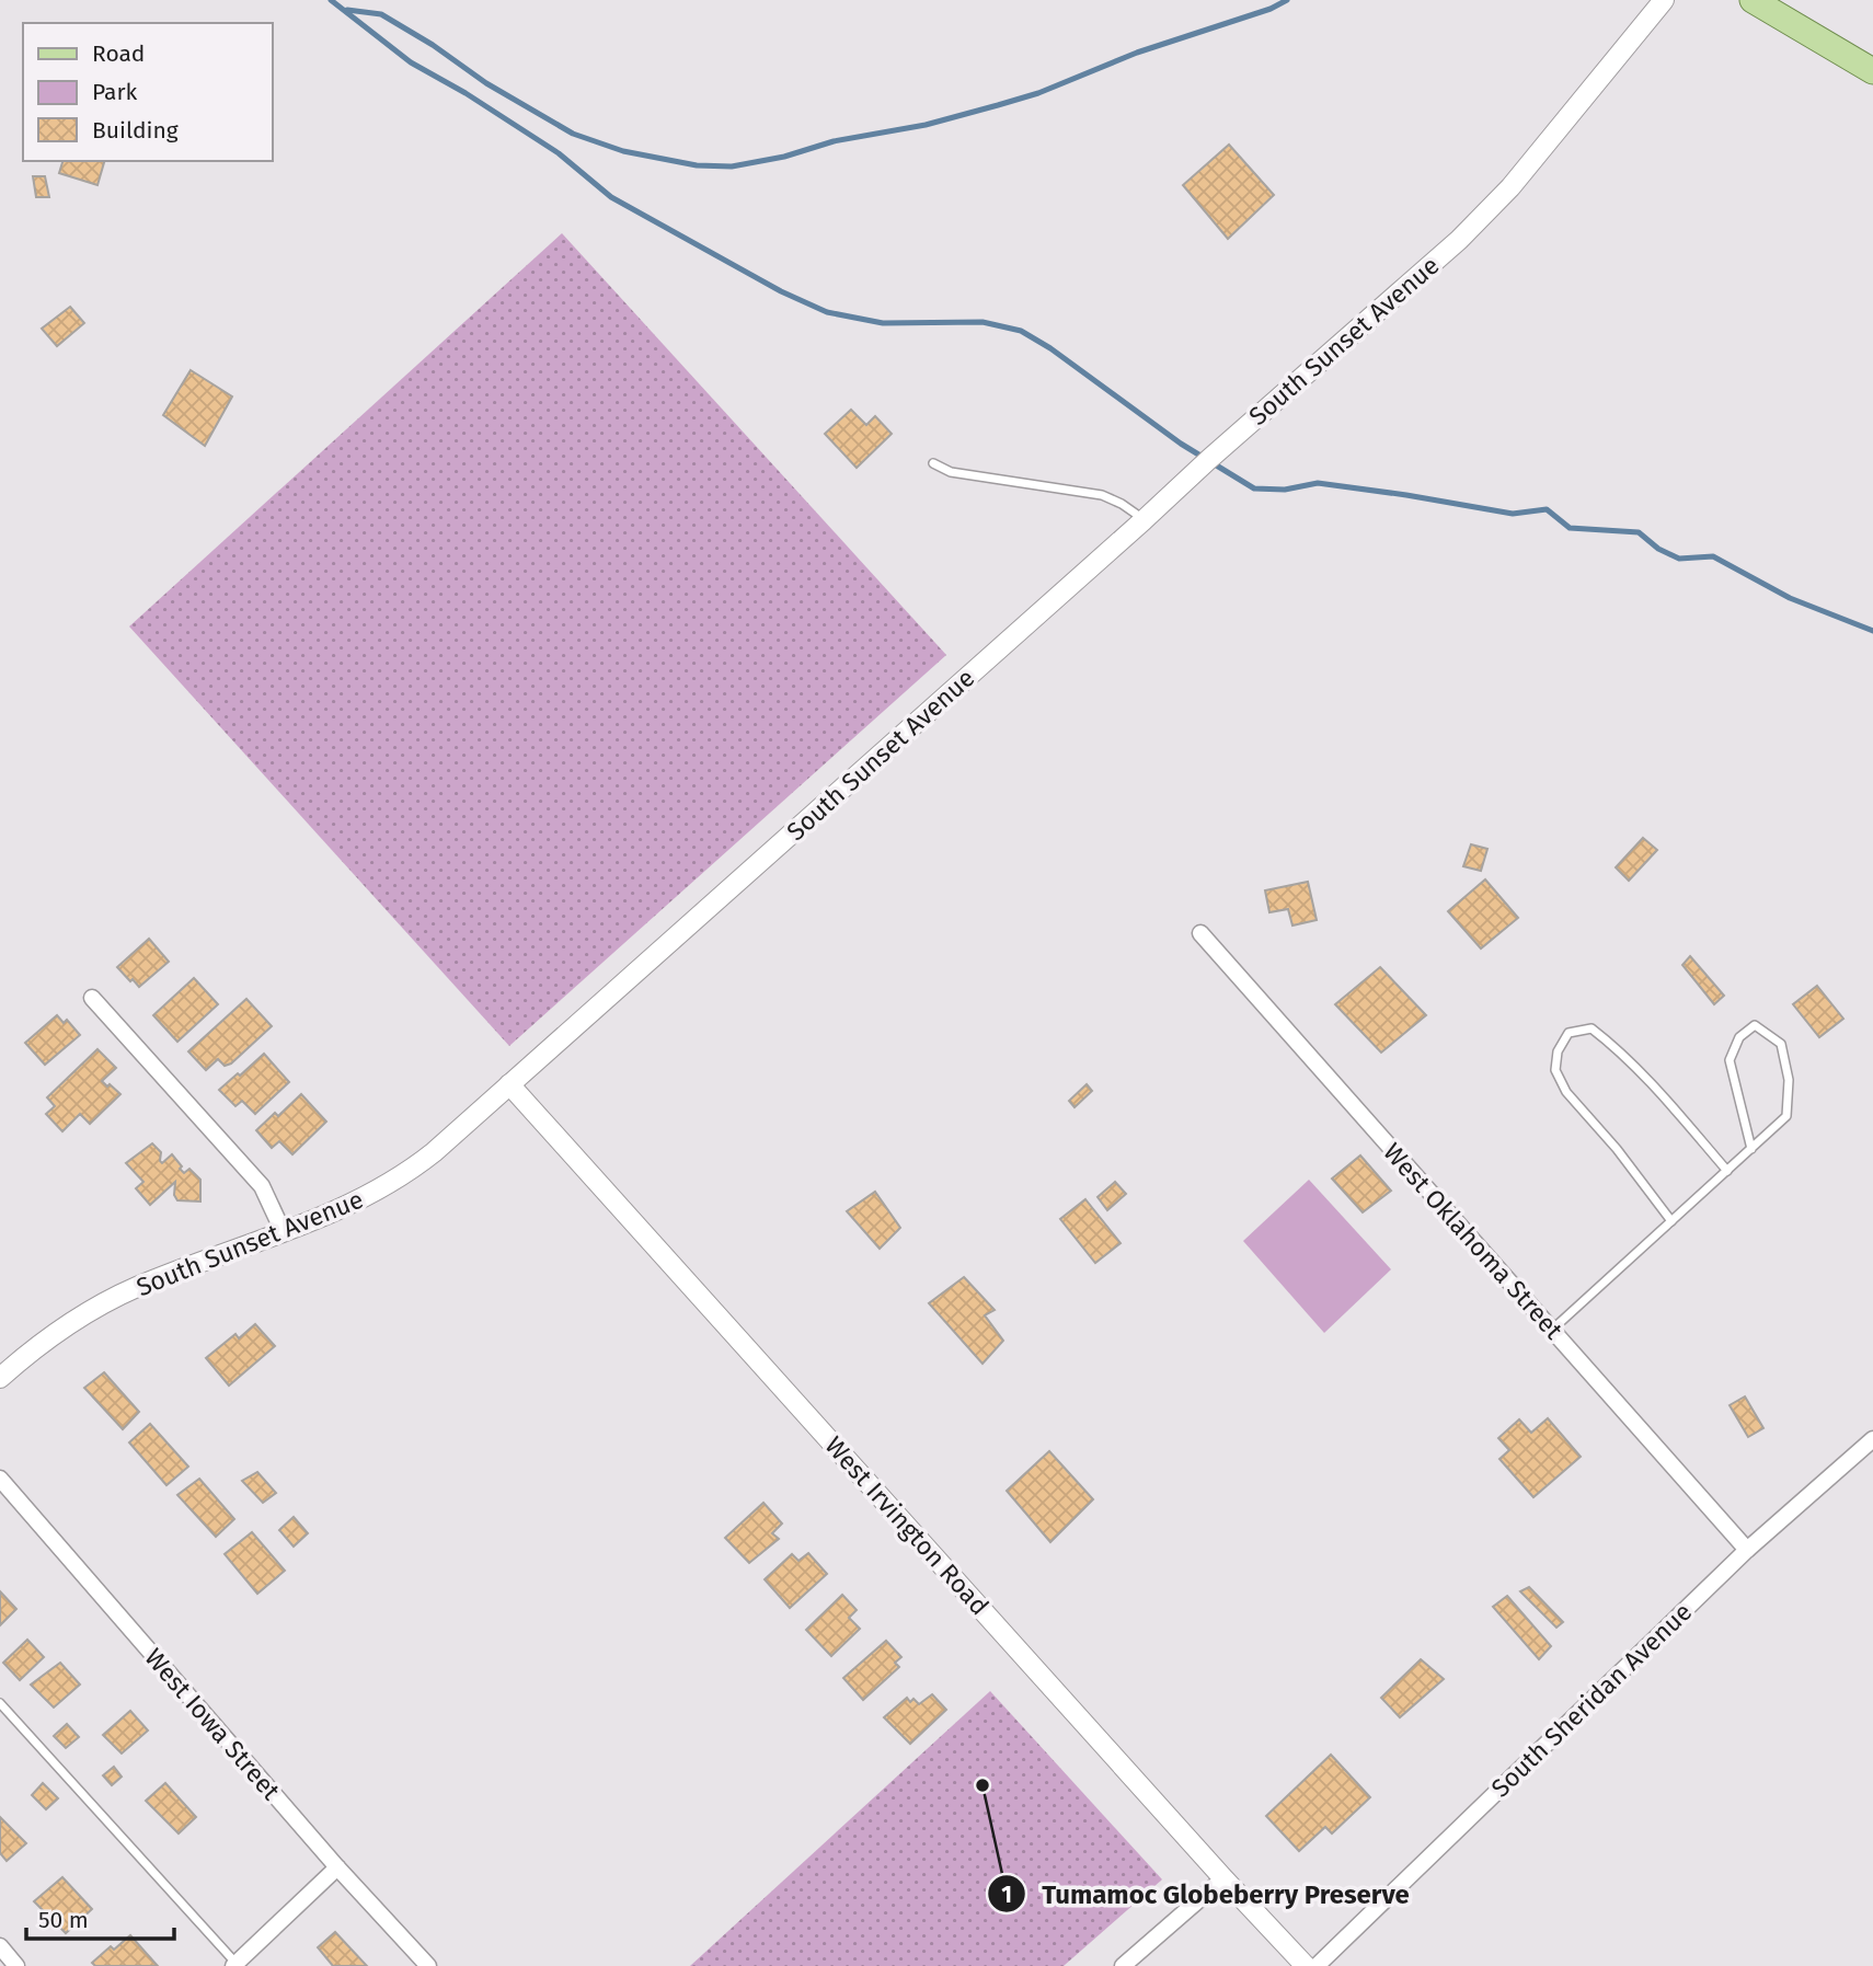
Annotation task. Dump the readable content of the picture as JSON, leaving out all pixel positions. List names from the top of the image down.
{
  "streets": {
    "street": [
      "South Sunset Avenue",
      "West Oklahoma Street",
      "West Irvington Road",
      "South Sheridan Avenue",
      "West Iowa Street"
    ]
  },
  "crossings": [
    ["South Sunset Avenue", "West Irvington Road"],
    ["West Oklahoma Street", "South Sheridan Avenue"]
  ],
  "places": ["Tumamoc Globeberry Preserve"],
  "legend": ["Road", "Park", "Building"],
  "scale_bar": "50 m"
}
